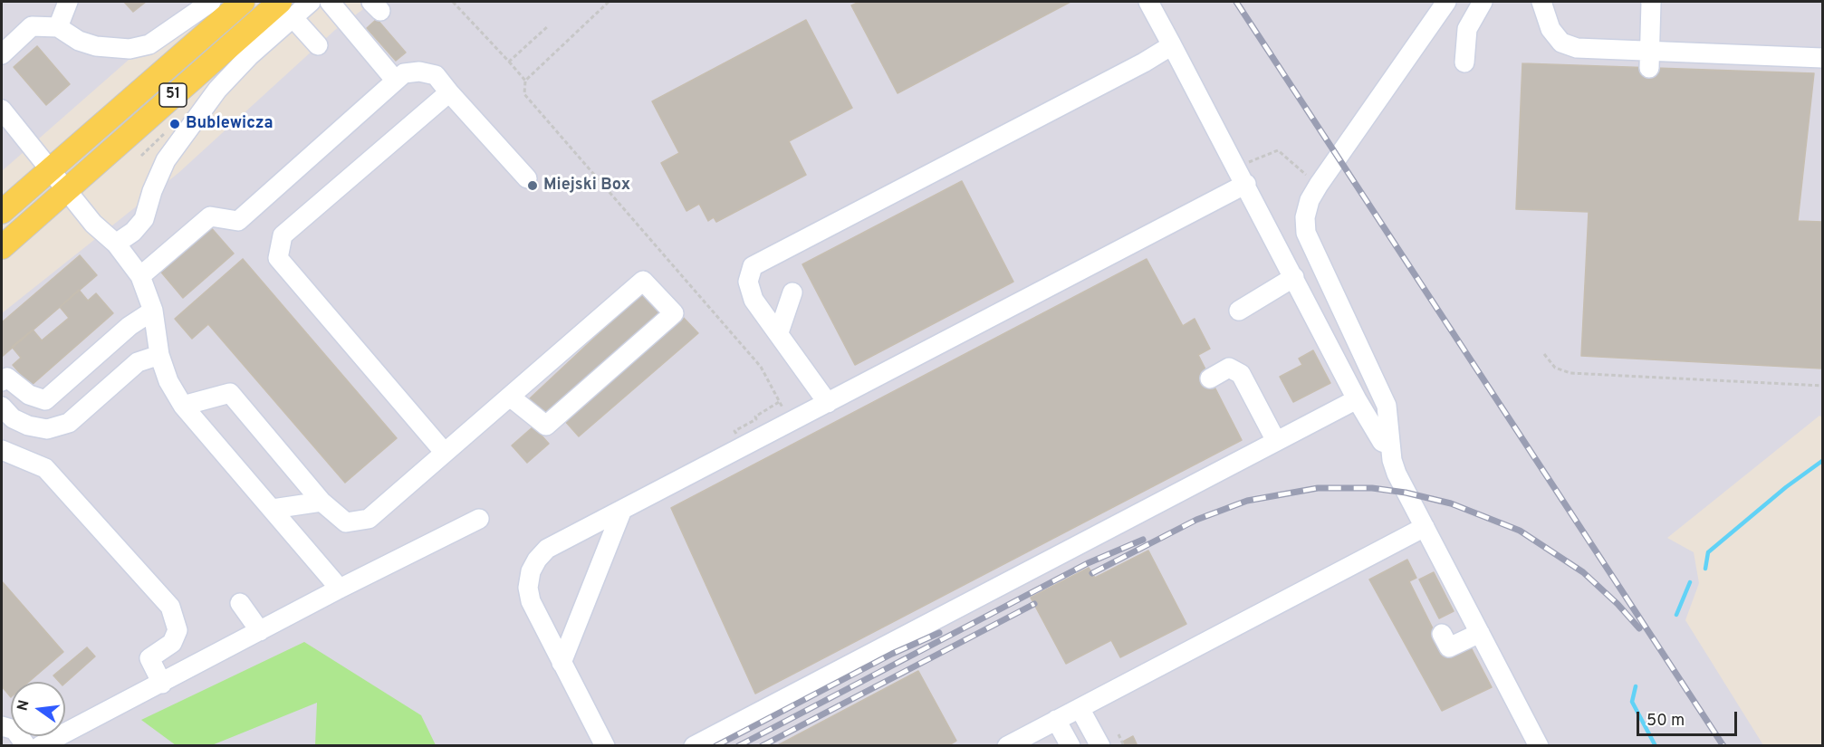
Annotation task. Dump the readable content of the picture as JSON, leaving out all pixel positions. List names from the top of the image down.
{
  "streets": {
    "main road": ["51"]
  },
  "places": ["Bublewicza", "Miejski Box"],
  "scale_bar": "50 m",
  "north": "left"
}
